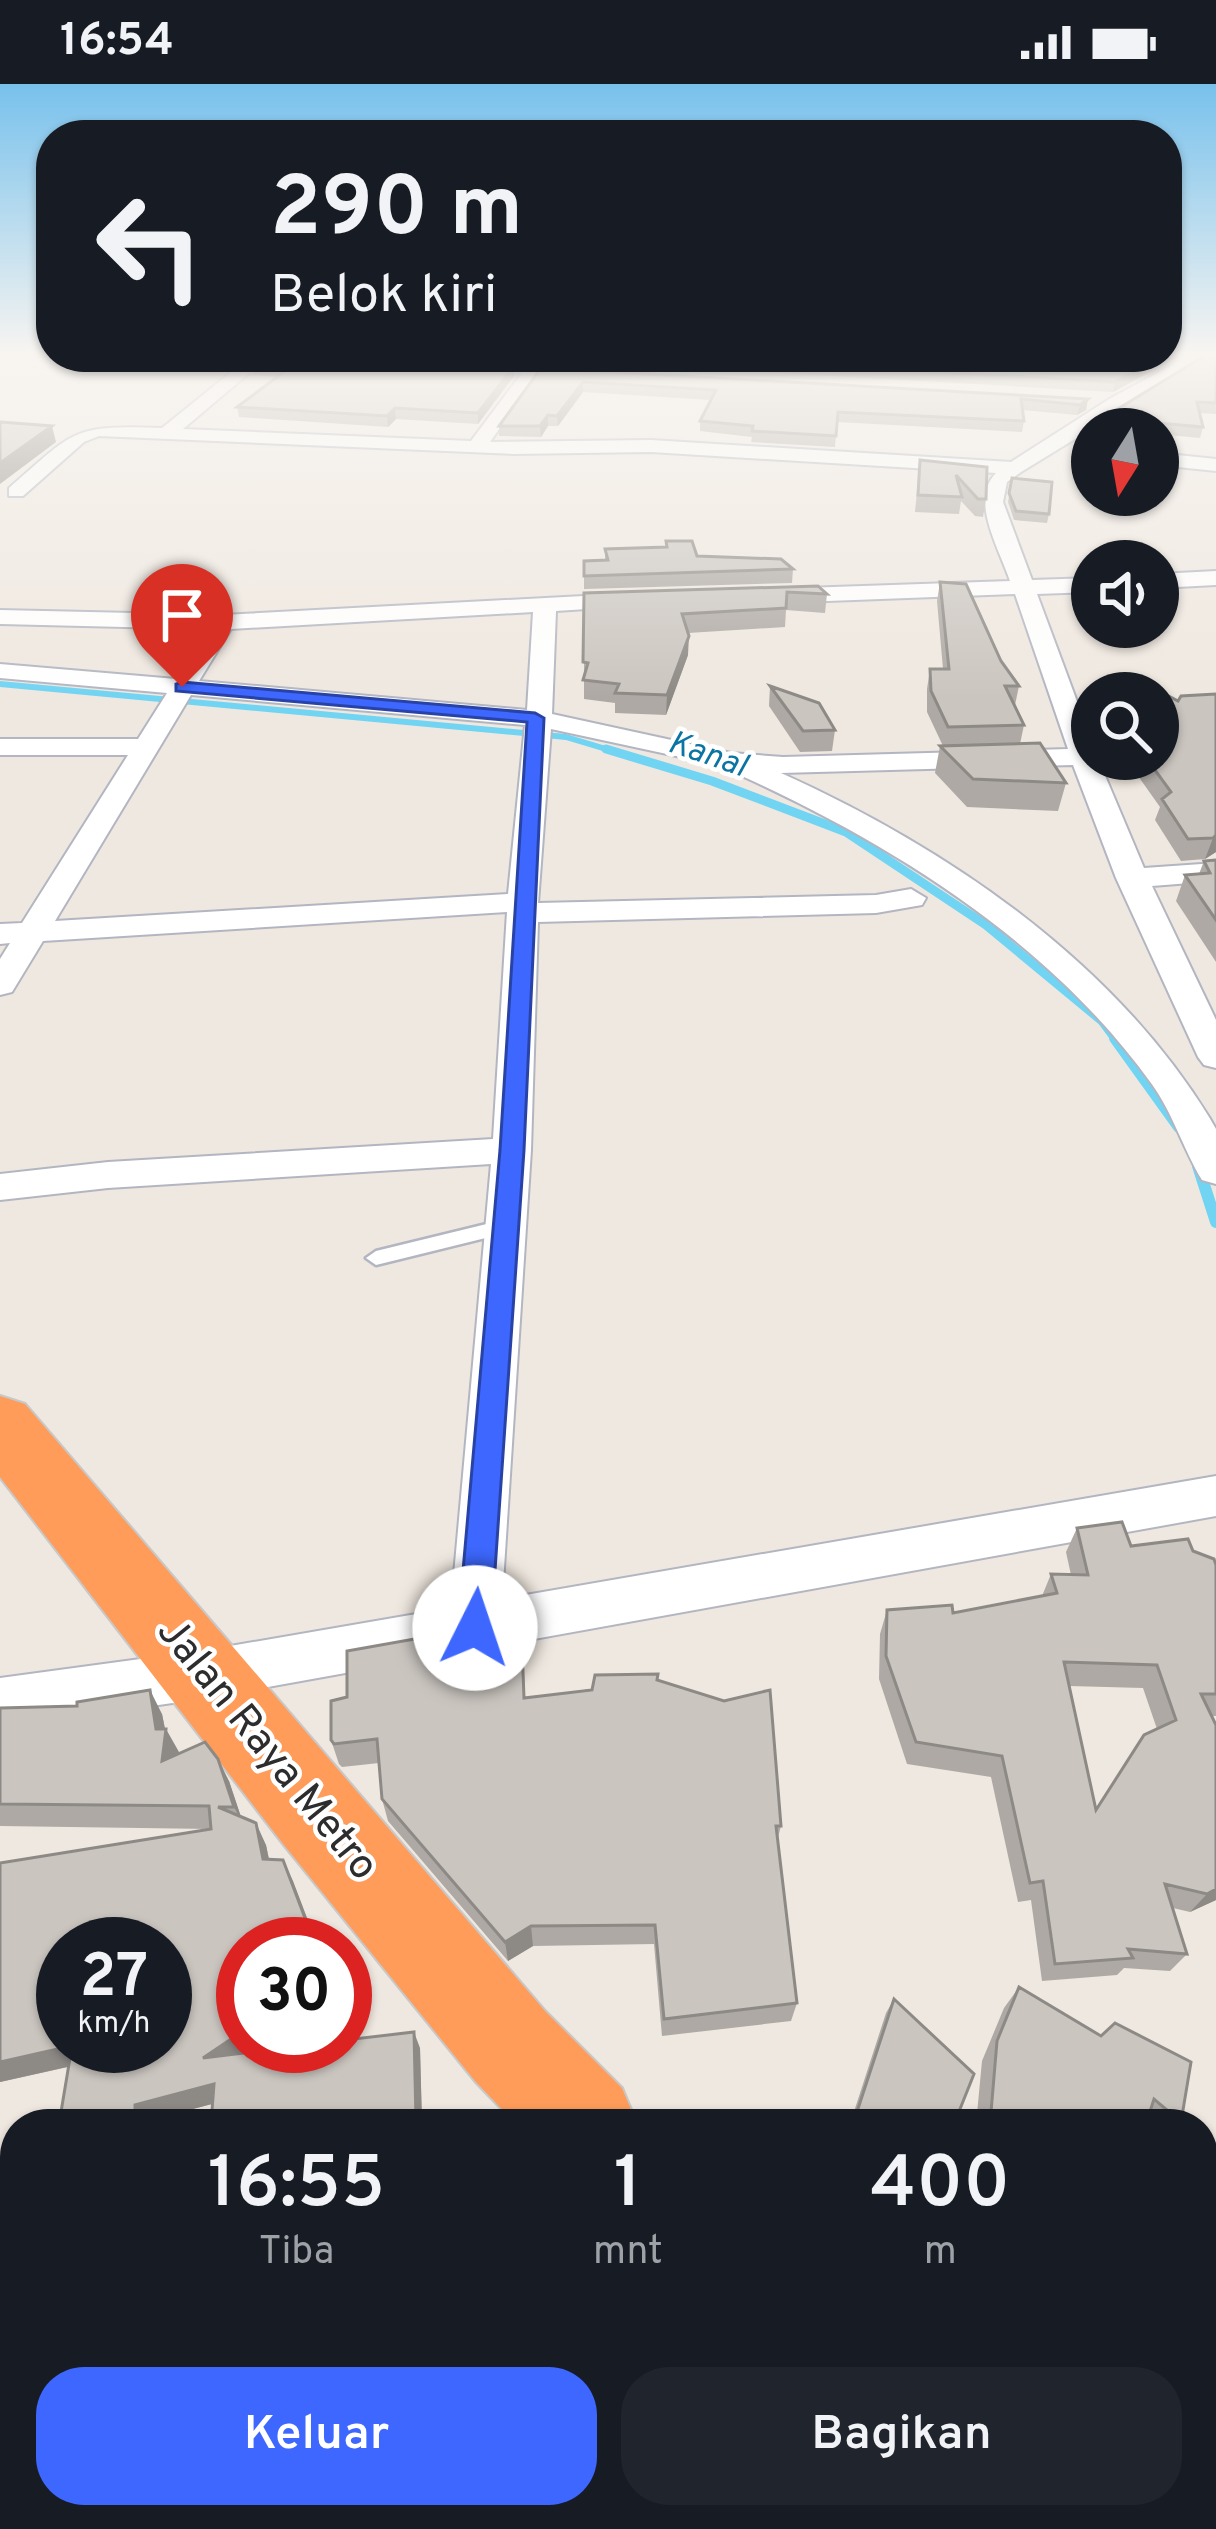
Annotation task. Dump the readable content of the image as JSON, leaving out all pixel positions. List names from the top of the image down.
{
  "streets": {
    "highway": ["Jalan Raya Metro"]
  },
  "water": ["Kanal"],
  "north": "bottom",
  "page": {
    "status": "16:54",
    "turn": ["290 m", "Belok kiri"],
    "speed": "27 km/h",
    "limit": "30",
    "eta": [
      "16:55",
      "Tiba",
      "1",
      "mnt",
      "400",
      "m"
    ],
    "buttons": ["Keluar", "Bagikan"]
  }
}
